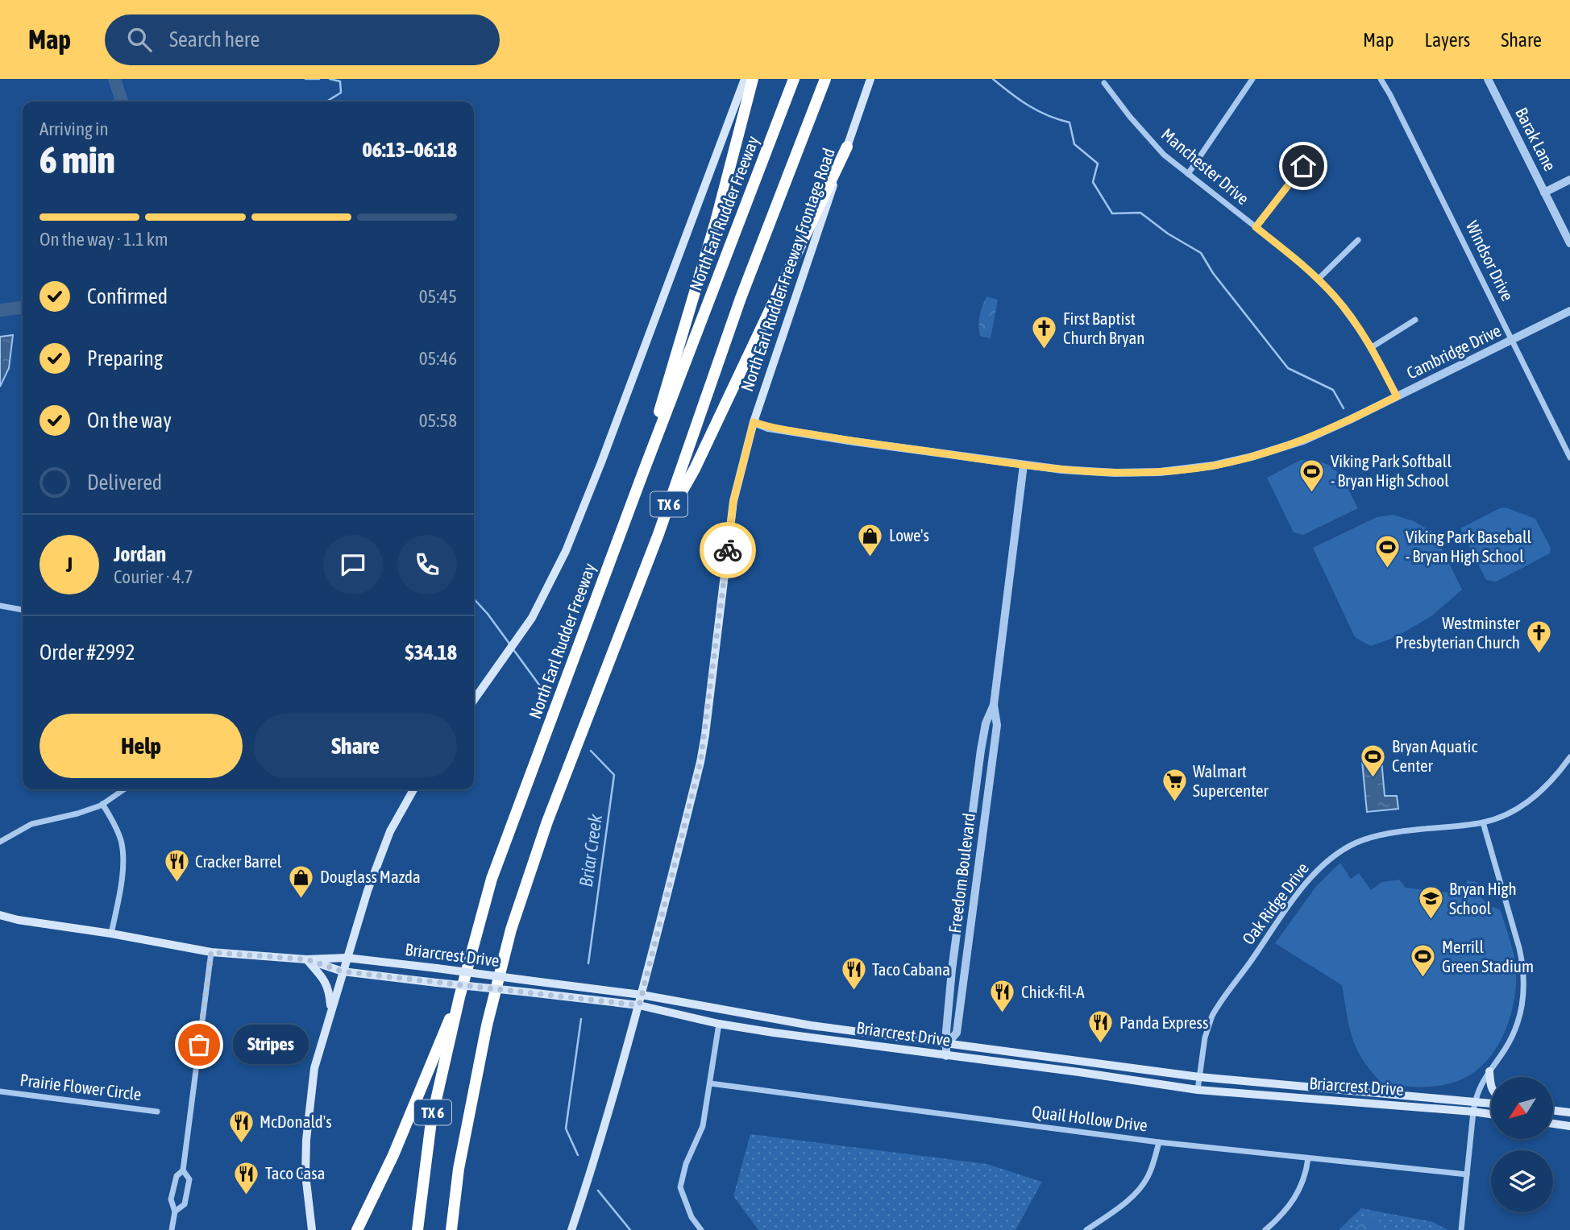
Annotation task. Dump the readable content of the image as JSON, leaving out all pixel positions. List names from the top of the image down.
{
  "streets": {
    "highway": ["North Earl Rudder Freeway", "TX 6"],
    "main road": ["North Earl Rudder Freeway Frontage Road", "Briarcrest Drive"],
    "street": [
      "Barak Lane",
      "Manchester Drive",
      "Windsor Drive",
      "Cambridge Drive",
      "Freedom Boulevard",
      "Oak Ridge Drive",
      "Prairie Flower Circle",
      "Quail Hollow Drive"
    ]
  },
  "crossings": [
    ["Manchester Drive", "Cambridge Drive"],
    ["Windsor Drive", "Cambridge Drive"],
    ["North Earl Rudder Freeway Frontage Road", "Cambridge Drive"],
    ["North Earl Rudder Freeway Frontage Road", "Briarcrest Drive"],
    ["Cambridge Drive", "Freedom Boulevard"],
    ["Freedom Boulevard", "Briarcrest Drive"],
    ["Oak Ridge Drive", "Briarcrest Drive"]
  ],
  "water": ["Briar Creek"],
  "places": {
    "church": ["First Baptist Church Bryan", "Westminster Presbyterian Church"],
    "sports": [
      "Viking Park Softball - Bryan High School",
      "Viking Park Baseball - Bryan High School",
      "Bryan Aquatic Center",
      "Merrill Green Stadium"
    ],
    "shop": ["Lowe's", "Douglass Mazda"],
    "supermarket": ["Walmart Supercenter"],
    "restaurant": [
      "Cracker Barrel",
      "Taco Cabana",
      "Chick-fil-A",
      "Panda Express",
      "McDonald's",
      "Taco Casa"
    ],
    "school or university": ["Bryan High School"],
    "other": ["Stripes"]
  },
  "north": "bottom left",
  "page": {
    "header": "Map",
    "search": "Search here",
    "nav": ["Map", "Layers", "Share"],
    "heading": ["6 min", "Arriving in", "06:13–06:18"],
    "panel": [
      "Jordan",
      "Courier · 4.7",
      "Order #2992",
      "$34.18"
    ],
    "bar": "On the way · 1.1 km",
    "list": [
      ["Confirmed", "05:45"],
      ["Preparing", "05:46"],
      ["On the way", "05:58"],
      "Delivered"
    ],
    "round": "J",
    "buttons": ["Help", "Share"],
    "bubble": "Stripes"
  }
}
